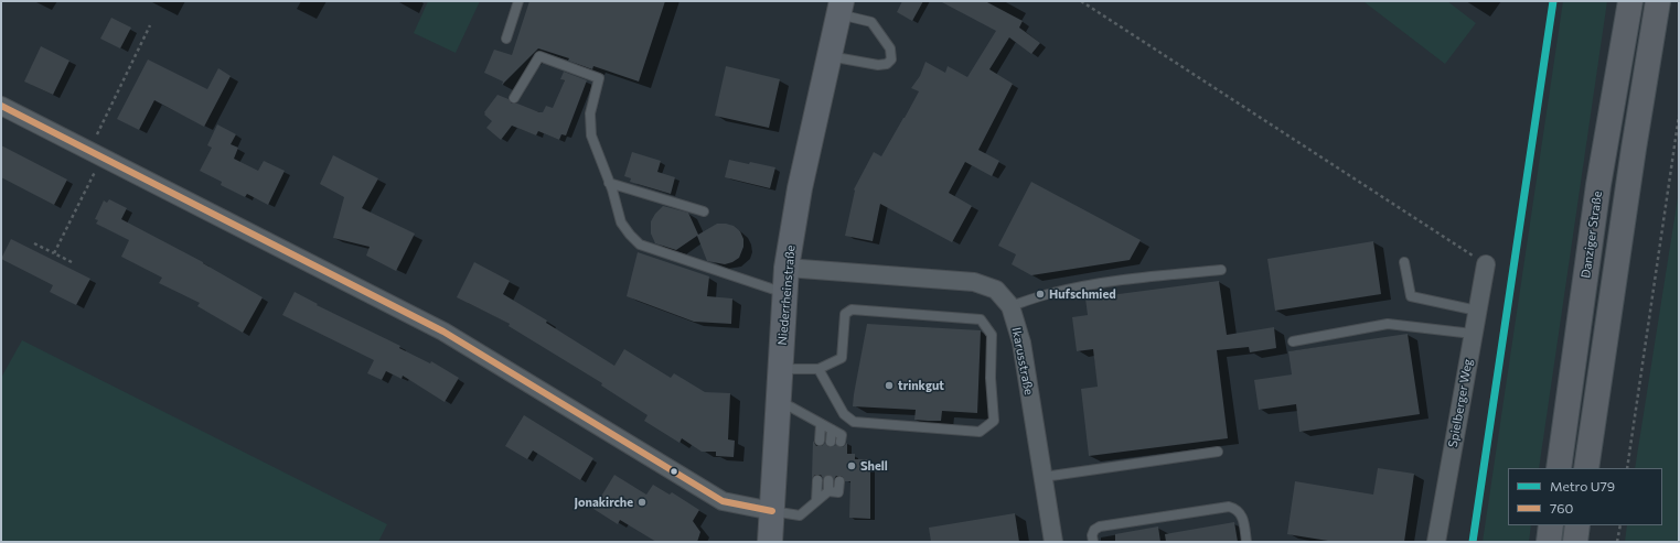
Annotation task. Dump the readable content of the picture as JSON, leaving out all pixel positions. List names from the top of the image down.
{
  "streets": {
    "main road": ["Danziger Straße"],
    "street": ["Niederrheinstraße", "Ikarusstraße", "Spielberger Weg"]
  },
  "crossings": [
    ["Niederrheinstraße", "Ikarusstraße"]
  ],
  "places": [
    "Hufschmied",
    "trinkgut",
    "Shell",
    "Jonakirche"
  ],
  "lines": ["metro line U79", "transit line 760"],
  "legend": ["Metro U79", "760"]
}
